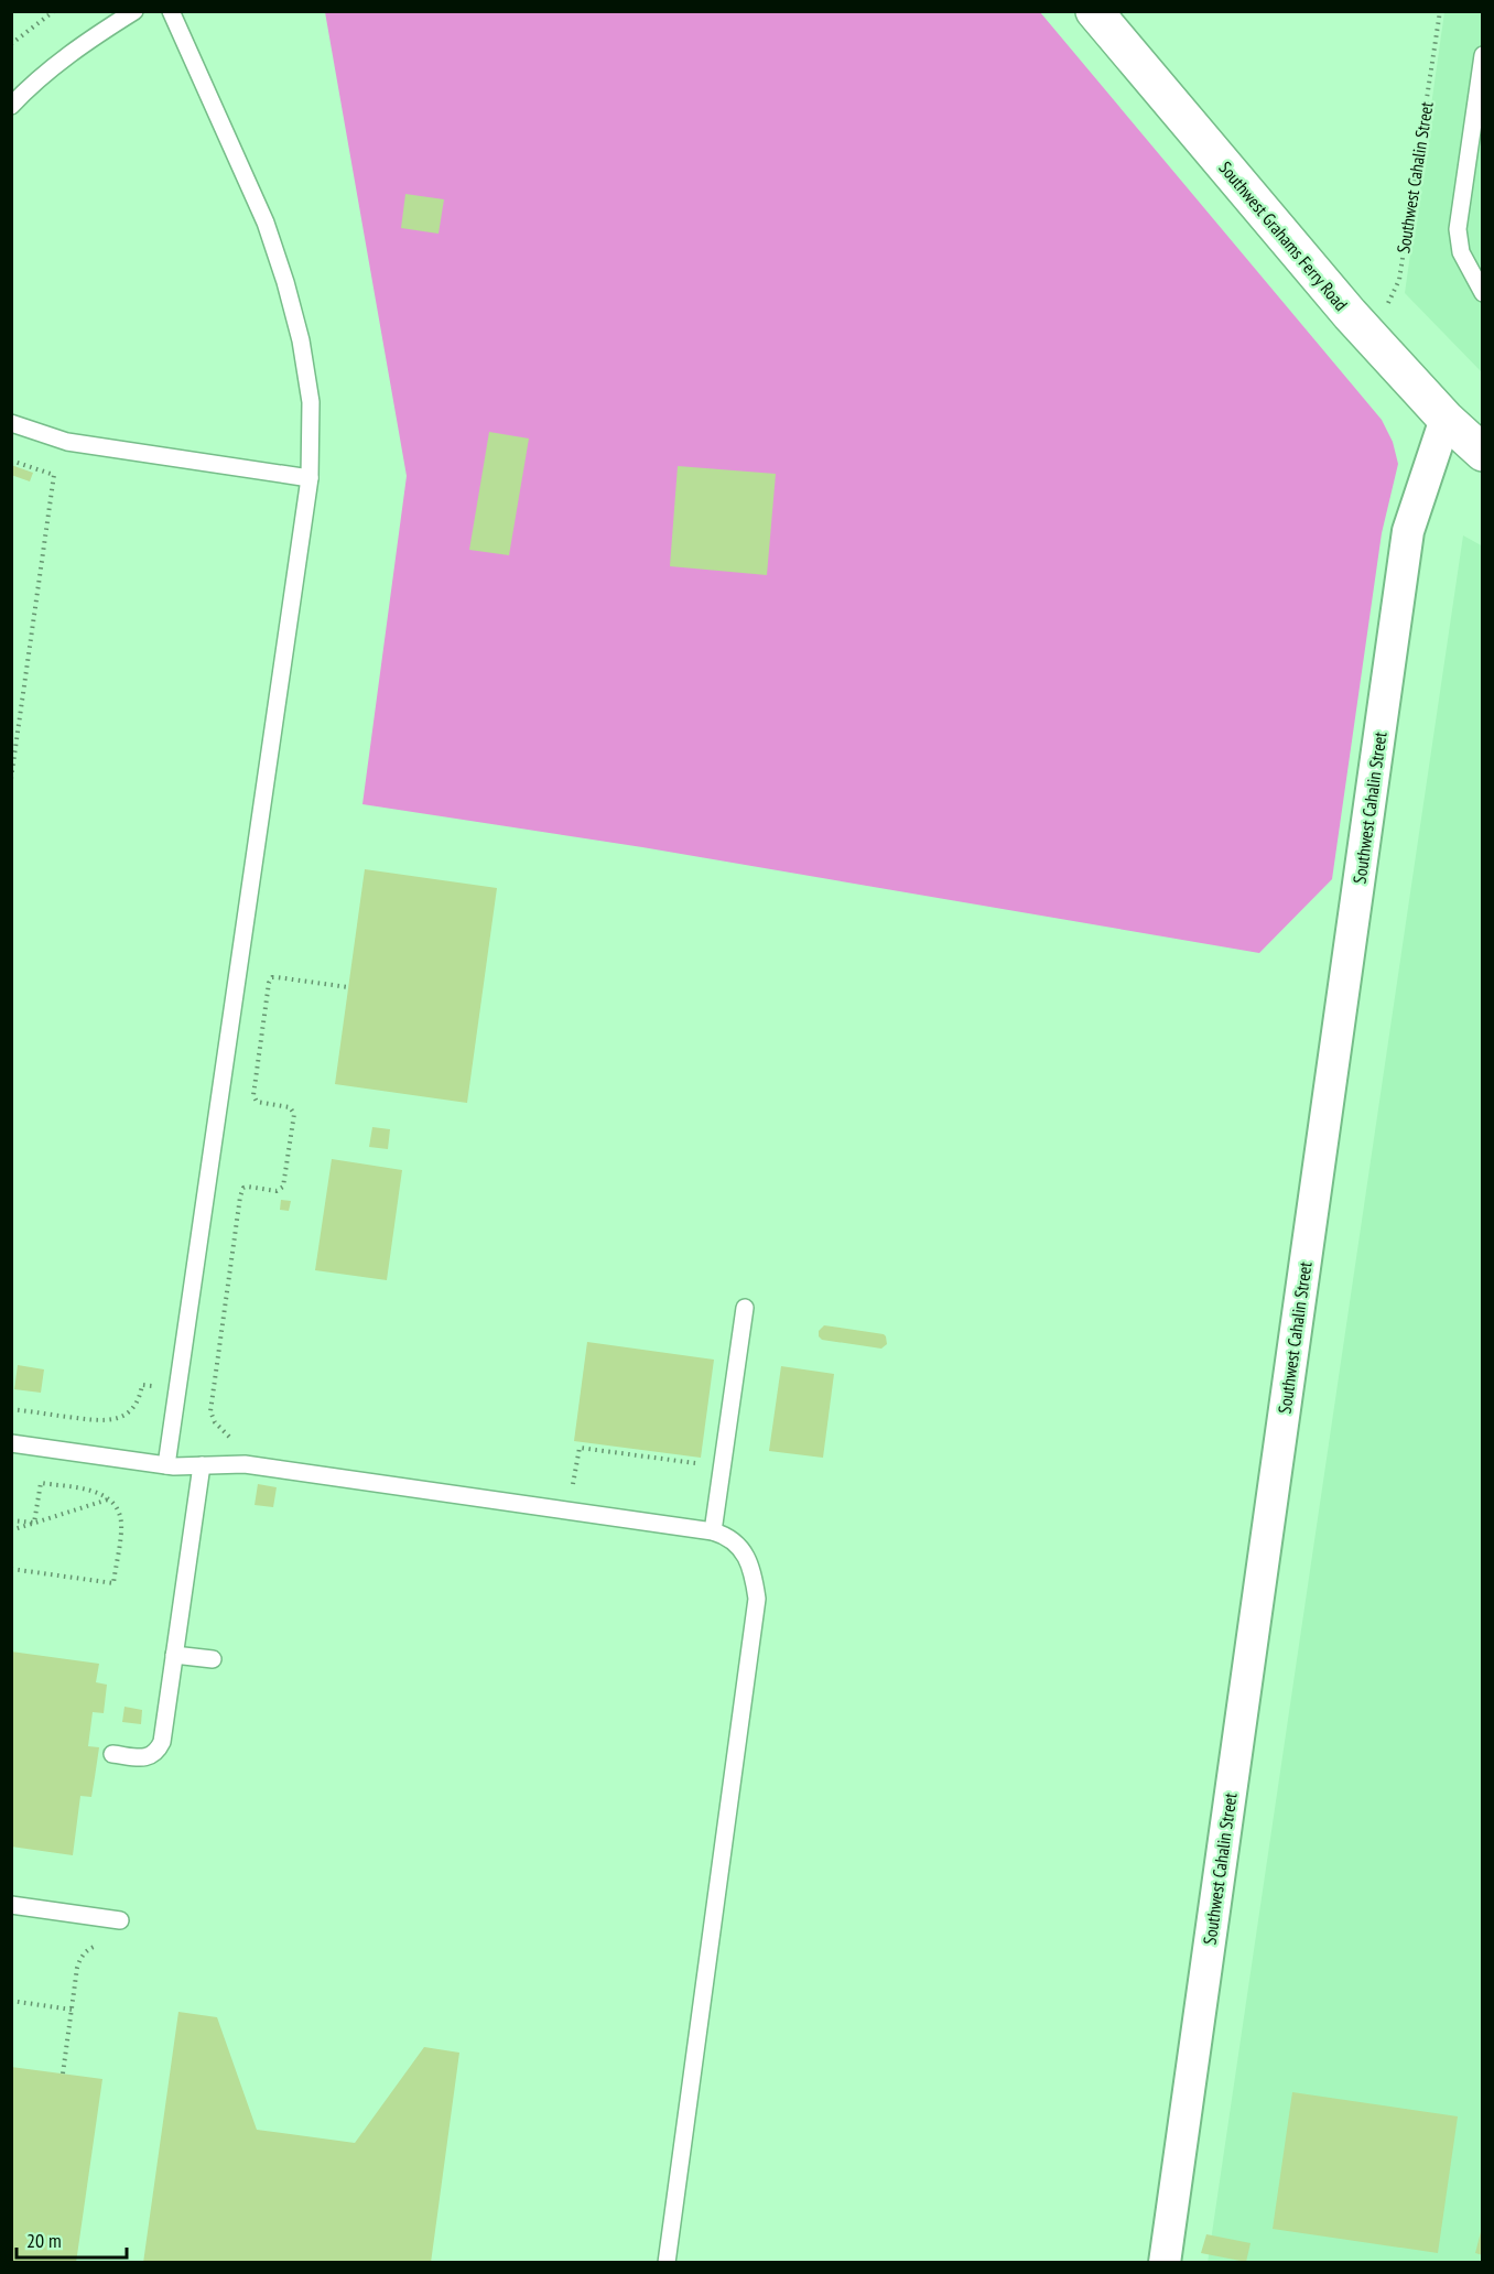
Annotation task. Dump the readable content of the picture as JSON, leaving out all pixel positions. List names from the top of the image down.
{
  "streets": {
    "main road": ["Southwest Grahams Ferry Road"],
    "street": ["Southwest Cahalin Street"]
  },
  "crossings": [
    ["Southwest Cahalin Street", "Southwest Grahams Ferry Road"]
  ],
  "scale_bar": "20 m"
}
